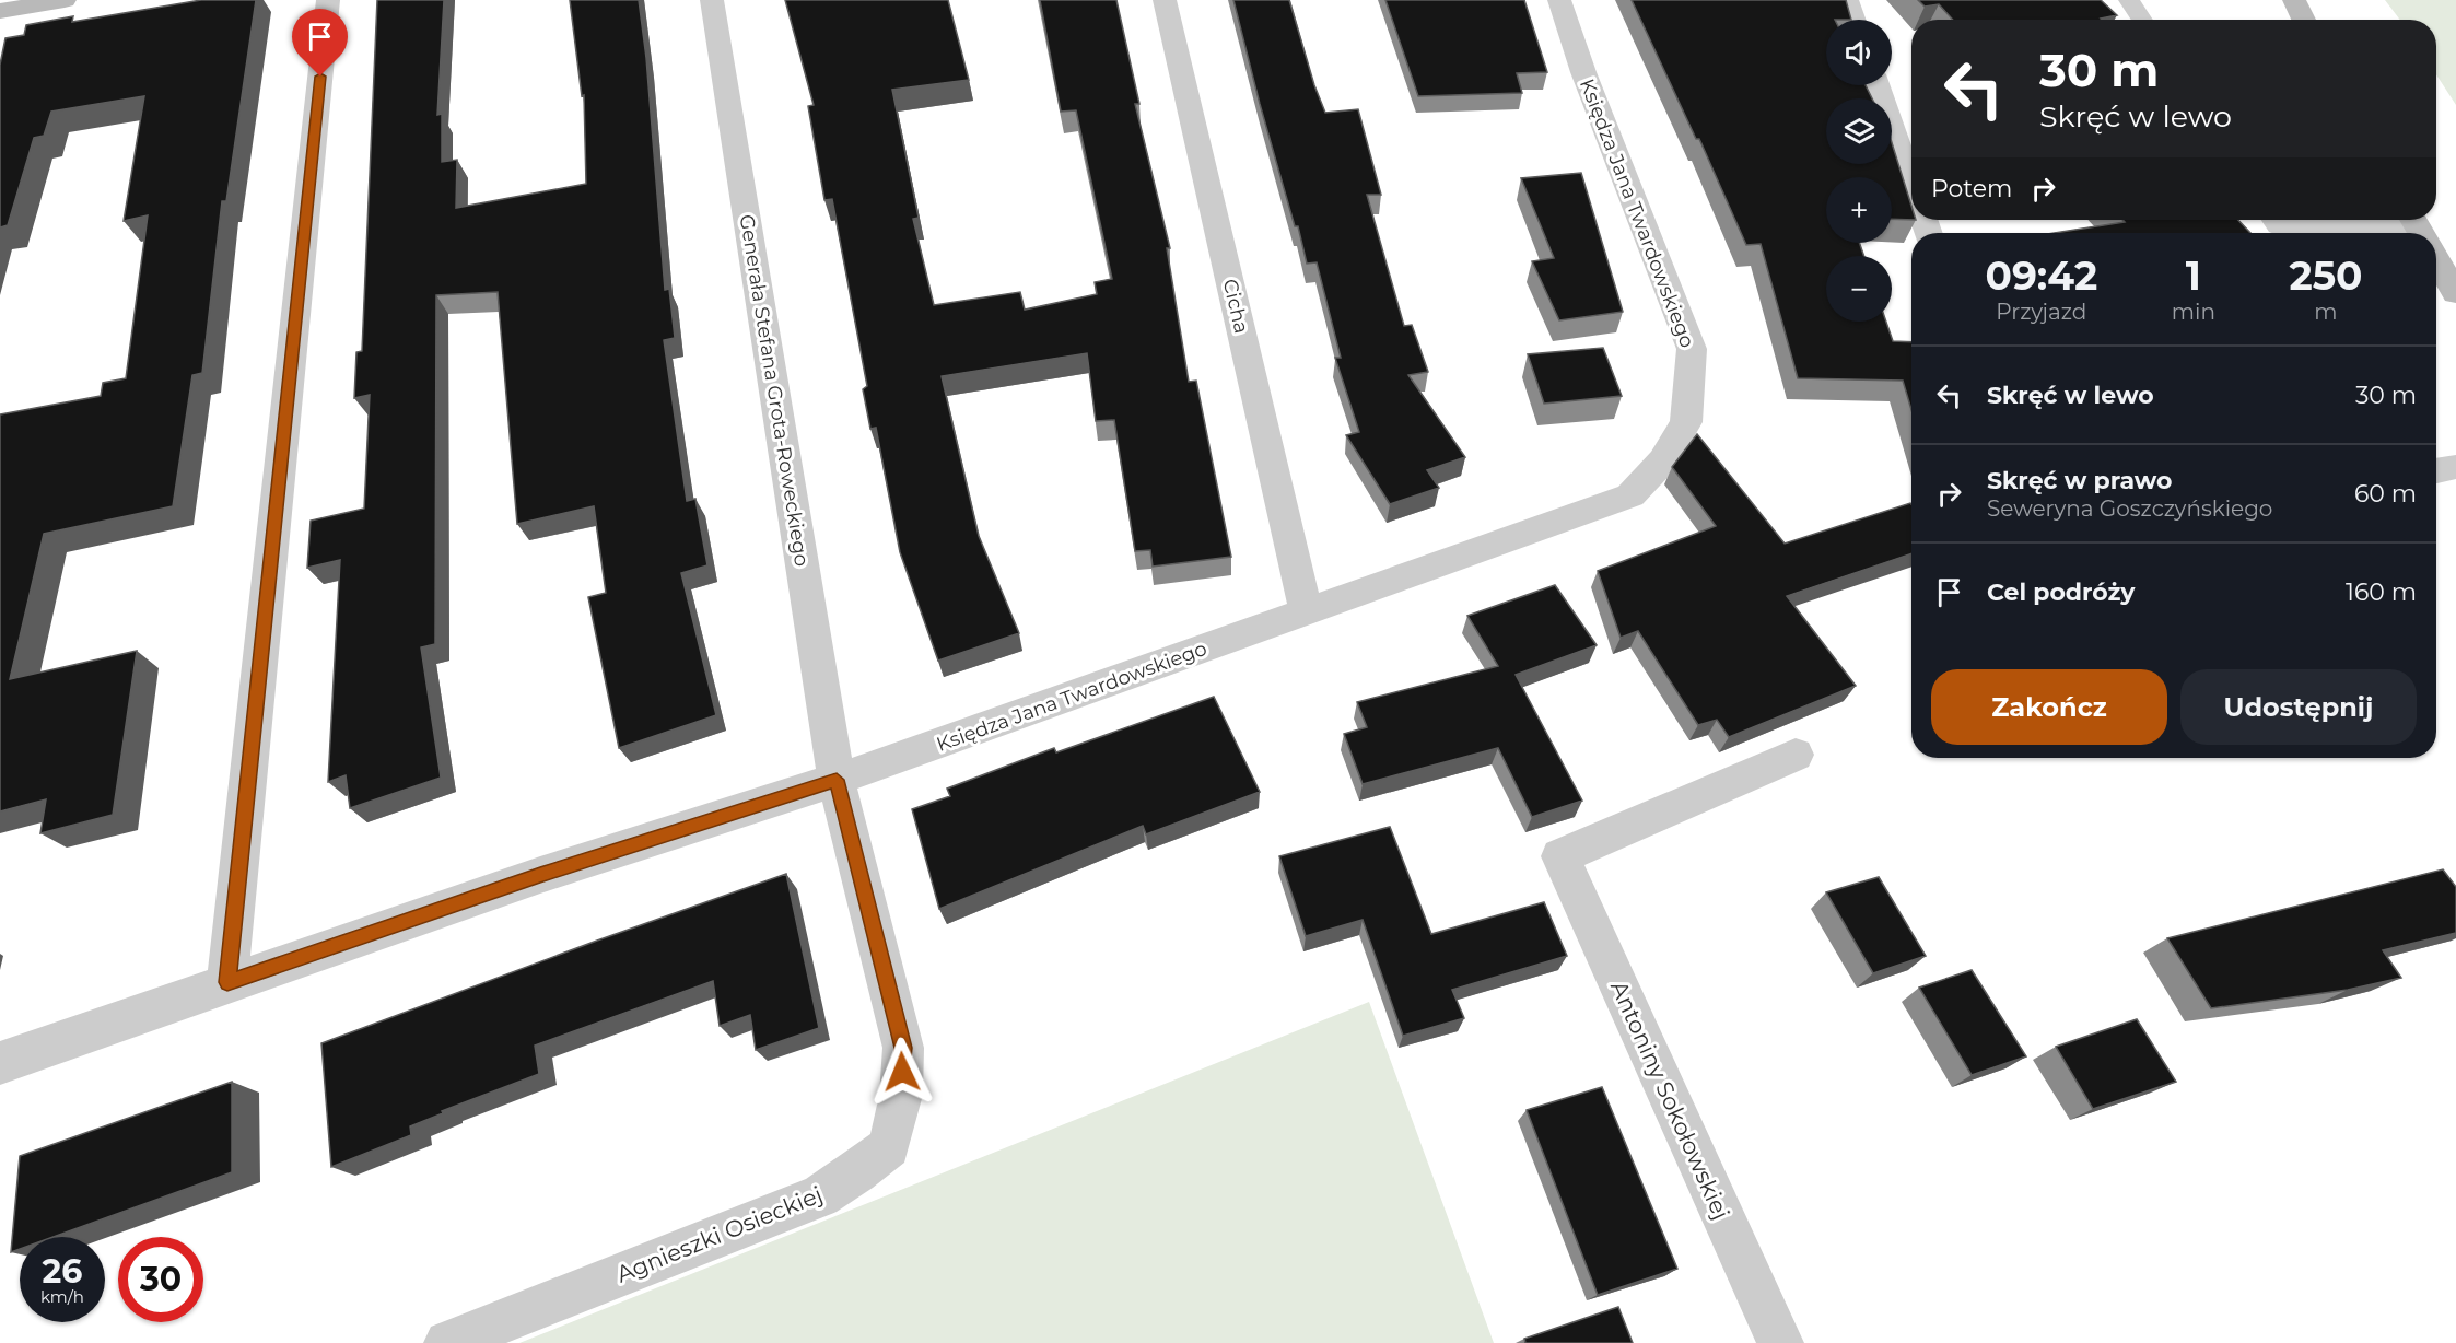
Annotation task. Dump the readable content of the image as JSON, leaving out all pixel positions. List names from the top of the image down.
{
  "streets": {
    "street": [
      "Księdza Jana Twardowskiego",
      "Cicha",
      "Generała Stefana Grota-Roweckiego",
      "Antoniny Sokołowskiej",
      "Agnieszki Osieckiej"
    ]
  },
  "crossings": [
    ["Księdza Jana Twardowskiego", "Cicha"],
    ["Księdza Jana Twardowskiego", "Generała Stefana Grota-Roweckiego"],
    ["Generała Stefana Grota-Roweckiego", "Agnieszki Osieckiej"]
  ],
  "page": {
    "map_buttons": ["+", "−"],
    "turn": ["30 m", "Skręć w lewo"],
    "then": "Potem",
    "eta": [
      "09:42",
      "Przyjazd",
      "1",
      "min",
      "250",
      "m"
    ],
    "list": [
      {
        "name": "Skręć w lewo",
        "value": "30 m"
      },
      {
        "name": "Skręć w prawo",
        "note": "Seweryna Goszczyńskiego",
        "value": "60 m"
      },
      {
        "name": "Cel podróży",
        "value": "160 m"
      }
    ],
    "buttons": ["Zakończ", "Udostępnij"],
    "speed": "26 km/h",
    "limit": "30"
  }
}
